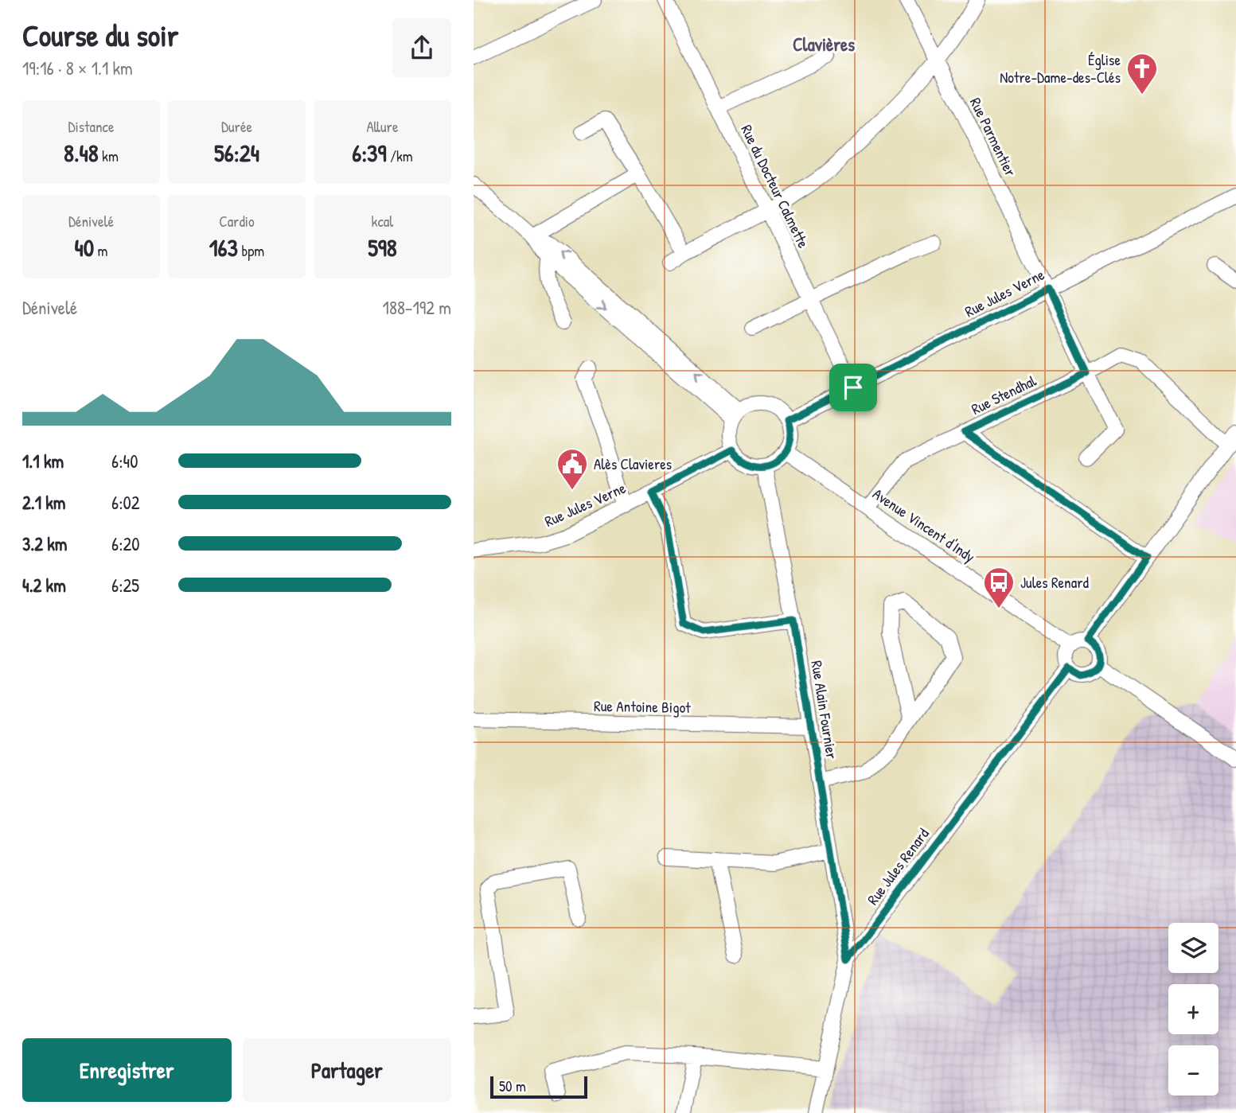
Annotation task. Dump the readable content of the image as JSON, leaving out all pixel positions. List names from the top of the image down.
{
  "streets": {
    "street": [
      "Rue Parmentier",
      "Rue du Docteur Calmette",
      "Rue Jules Verne",
      "Rue Stendhal",
      "Avenue Vincent d'Indy",
      "Rue Antoine Bigot",
      "Rue Alain Fournier",
      "Rue Jules Renard"
    ]
  },
  "crossings": [
    ["Rue Parmentier", "Rue Jules Verne"],
    ["Rue du Docteur Calmette", "Rue Jules Verne"],
    ["Rue Jules Verne", "Avenue Vincent d'Indy"],
    ["Rue Jules Verne", "Rue Alain Fournier"],
    ["Rue Stendhal", "Avenue Vincent d'Indy"],
    ["Avenue Vincent d'Indy", "Rue Alain Fournier"],
    ["Avenue Vincent d'Indy", "Rue Jules Renard"],
    ["Rue Antoine Bigot", "Rue Alain Fournier"],
    ["Rue Alain Fournier", "Rue Jules Renard"]
  ],
  "districts": ["Clavières"],
  "places": {
    "church": ["Église Notre-Dame-des-Clés"],
    "public building": ["Alès Clavieres"],
    "bus stop": ["Jules Renard"]
  },
  "scale_bar": "50 m",
  "page": {
    "heading": ["Course du soir", "19:16 · 8 × 1.1 km"],
    "stats": [
      ["Distance", "8.48 km"],
      ["Durée", "56:24"],
      ["Allure", "6:39 /km"],
      ["Dénivelé", "40 m"],
      ["Cardio", "163 bpm"],
      ["kcal", "598"]
    ],
    "chart": ["Dénivelé", "188–192 m"],
    "list": [
      {
        "name": "1.1 km",
        "note": "6:40"
      },
      {
        "name": "2.1 km",
        "note": "6:02"
      },
      {
        "name": "3.2 km",
        "note": "6:20"
      },
      {
        "name": "4.2 km",
        "note": "6:25"
      }
    ],
    "map_buttons": ["+", "−"],
    "buttons": ["Enregistrer", "Partager"],
    "scale": "50 m"
  }
}
